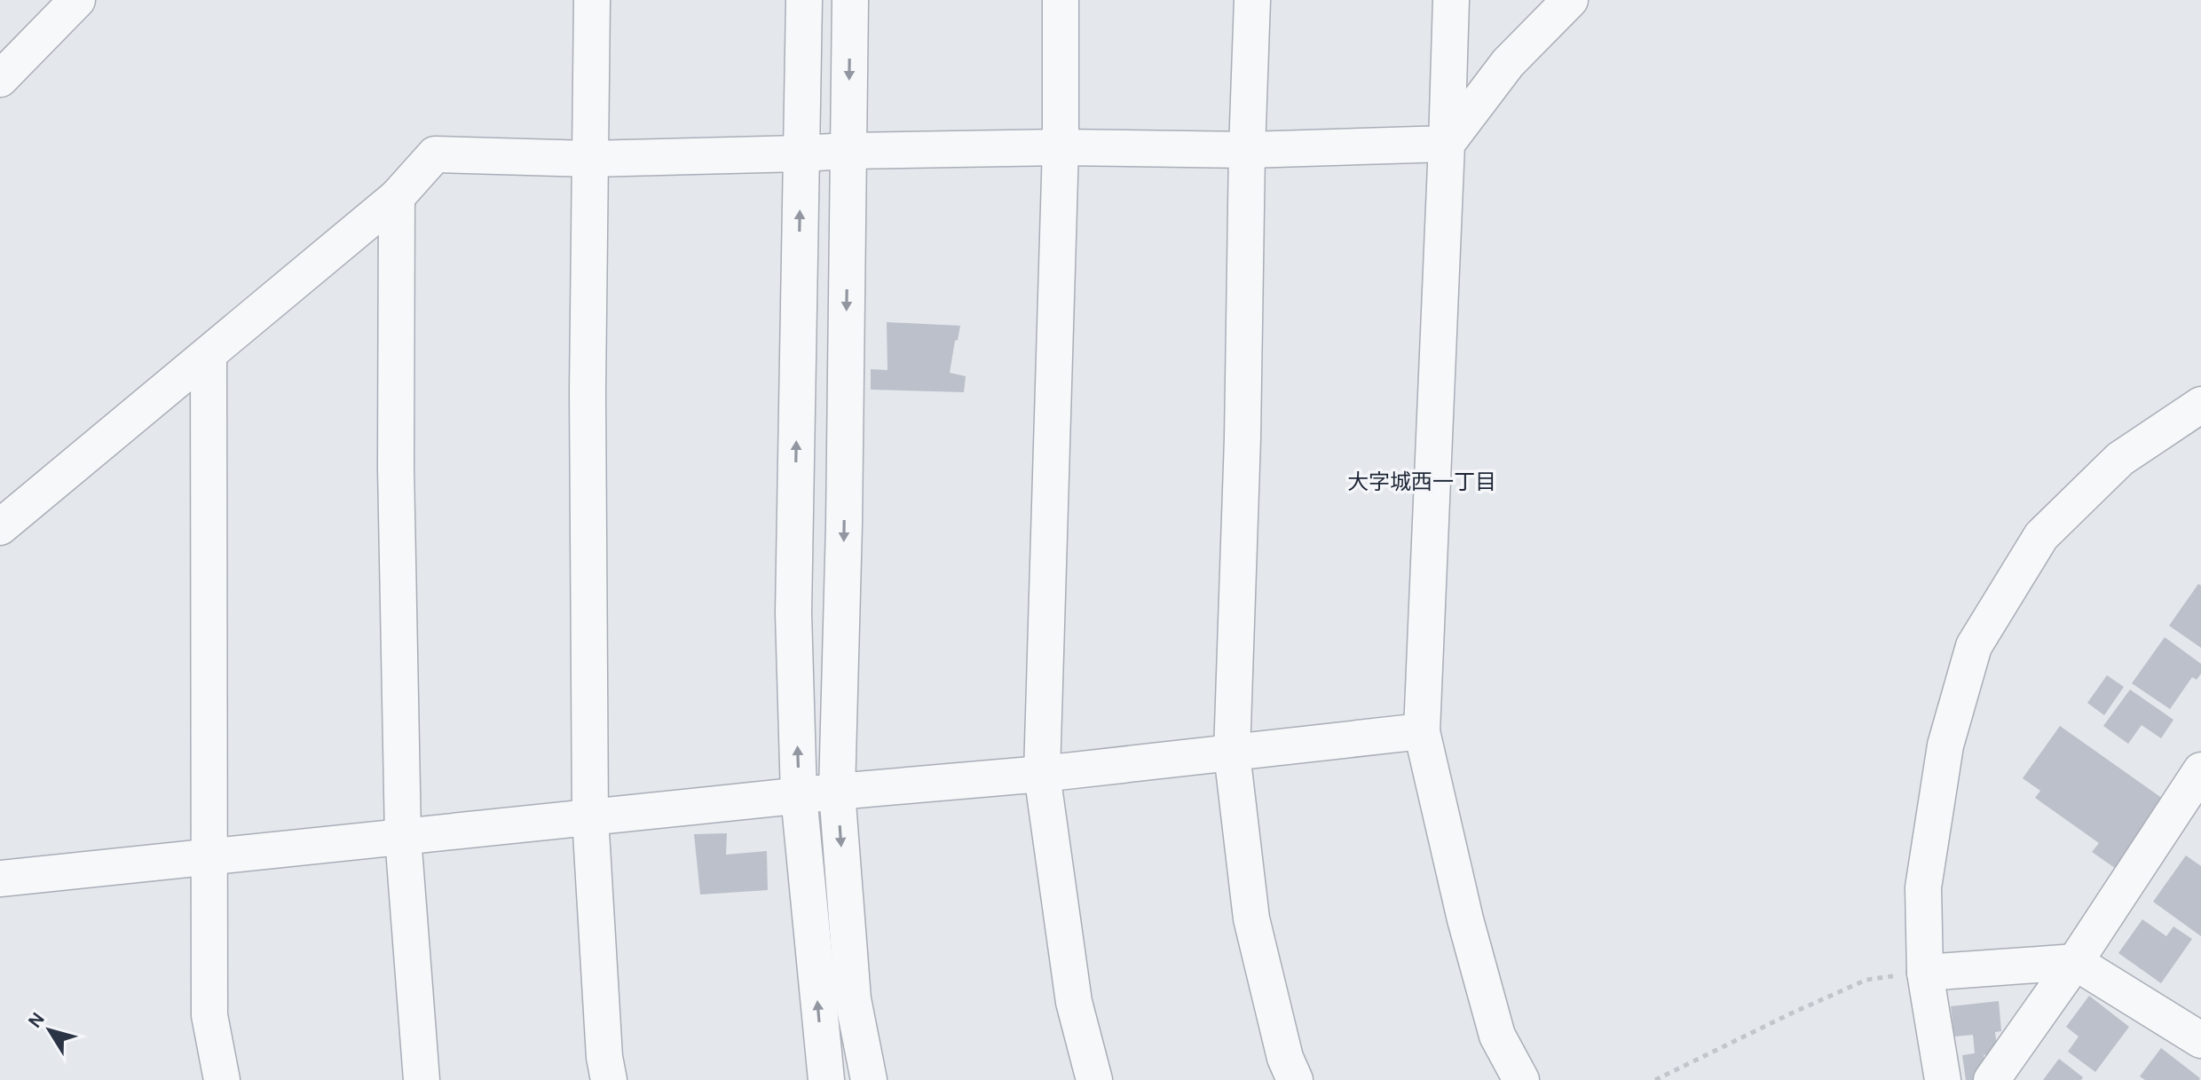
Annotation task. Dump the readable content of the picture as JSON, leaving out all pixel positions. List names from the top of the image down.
{
  "districts": ["大字城西一丁目"],
  "north": "top left"
}
